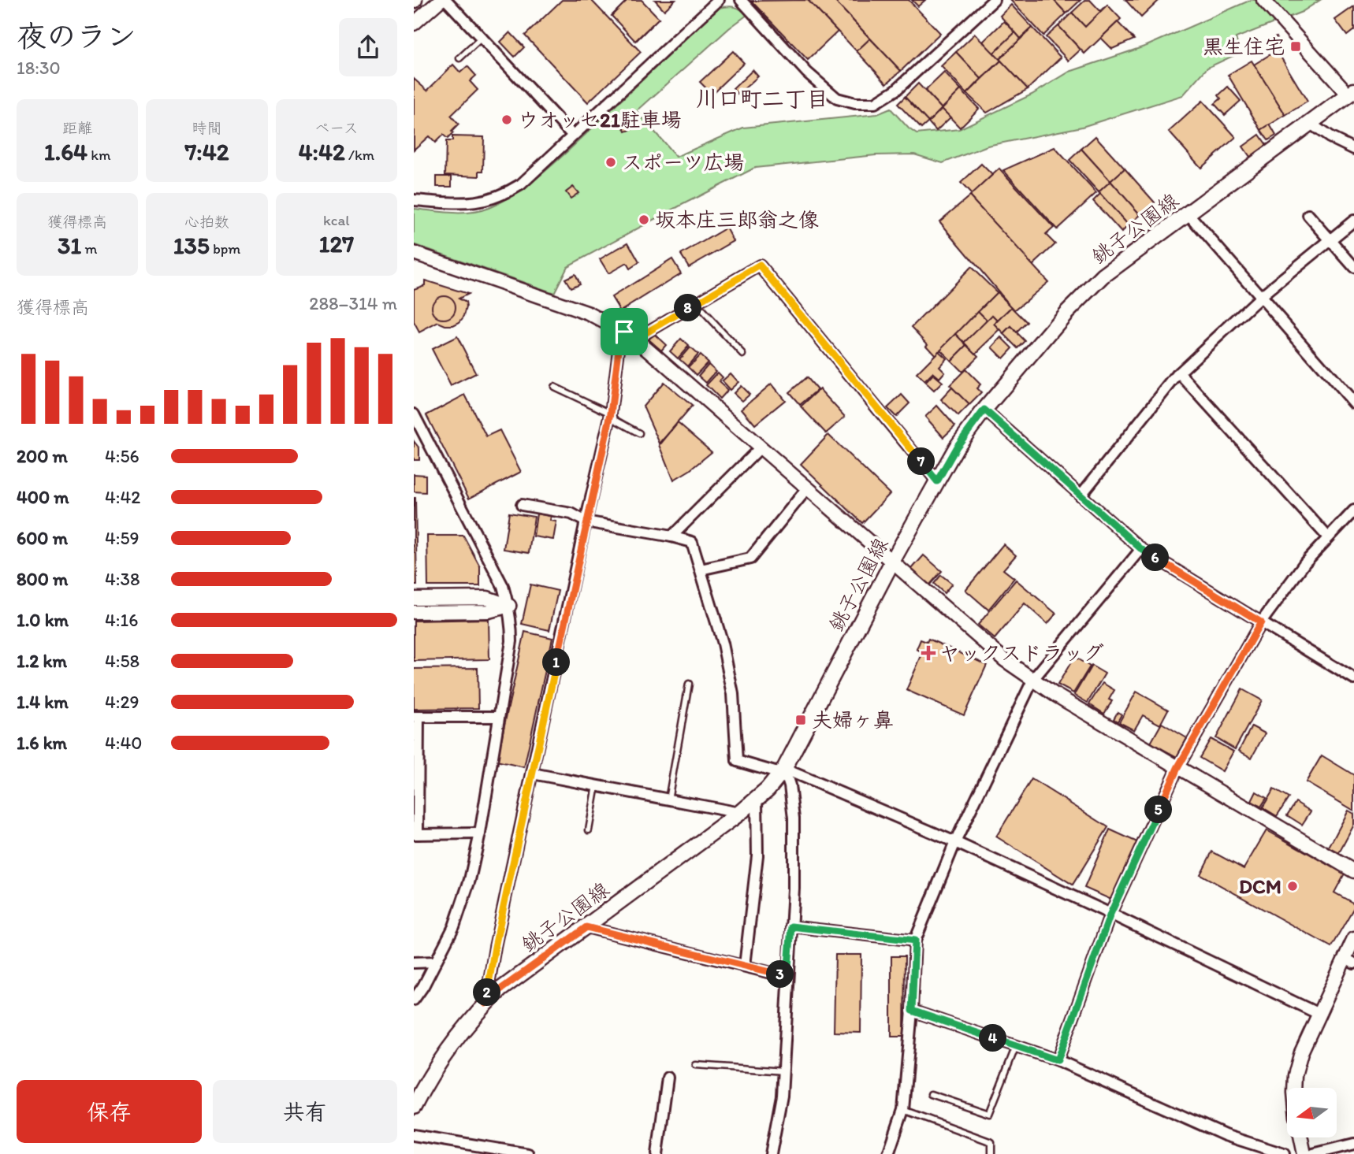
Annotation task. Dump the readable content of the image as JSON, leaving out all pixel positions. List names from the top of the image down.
{
  "streets": {
    "main road": ["銚子公園線"]
  },
  "districts": ["川口町二丁目"],
  "places": {
    "transit": ["黒生住宅", "夫婦ヶ鼻"],
    "other": [
      "ウオッセ21駐車場",
      "スポーツ広場",
      "坂本庄三郎翁之像",
      "DCM"
    ],
    "health": ["ヤックスドラッグ"]
  },
  "north": "left",
  "page": {
    "heading": ["夜のラン", "18:30"],
    "stats": [
      ["距離", "1.64 km"],
      ["時間", "7:42"],
      ["ペース", "4:42 /km"],
      ["獲得標高", "31 m"],
      ["心拍数", "135 bpm"],
      ["kcal", "127"]
    ],
    "chart": ["獲得標高", "288–314 m"],
    "pins": [
      "8",
      "7",
      "6",
      "1",
      "5",
      "3",
      "2",
      "4"
    ],
    "list": [
      {
        "name": "200 m",
        "note": "4:56"
      },
      {
        "name": "400 m",
        "note": "4:42"
      },
      {
        "name": "600 m",
        "note": "4:59"
      },
      {
        "name": "800 m",
        "note": "4:38"
      },
      {
        "name": "1.0 km",
        "note": "4:16"
      },
      {
        "name": "1.2 km",
        "note": "4:58"
      },
      {
        "name": "1.4 km",
        "note": "4:29"
      },
      {
        "name": "1.6 km",
        "note": "4:40"
      }
    ],
    "buttons": ["保存", "共有"]
  }
}
